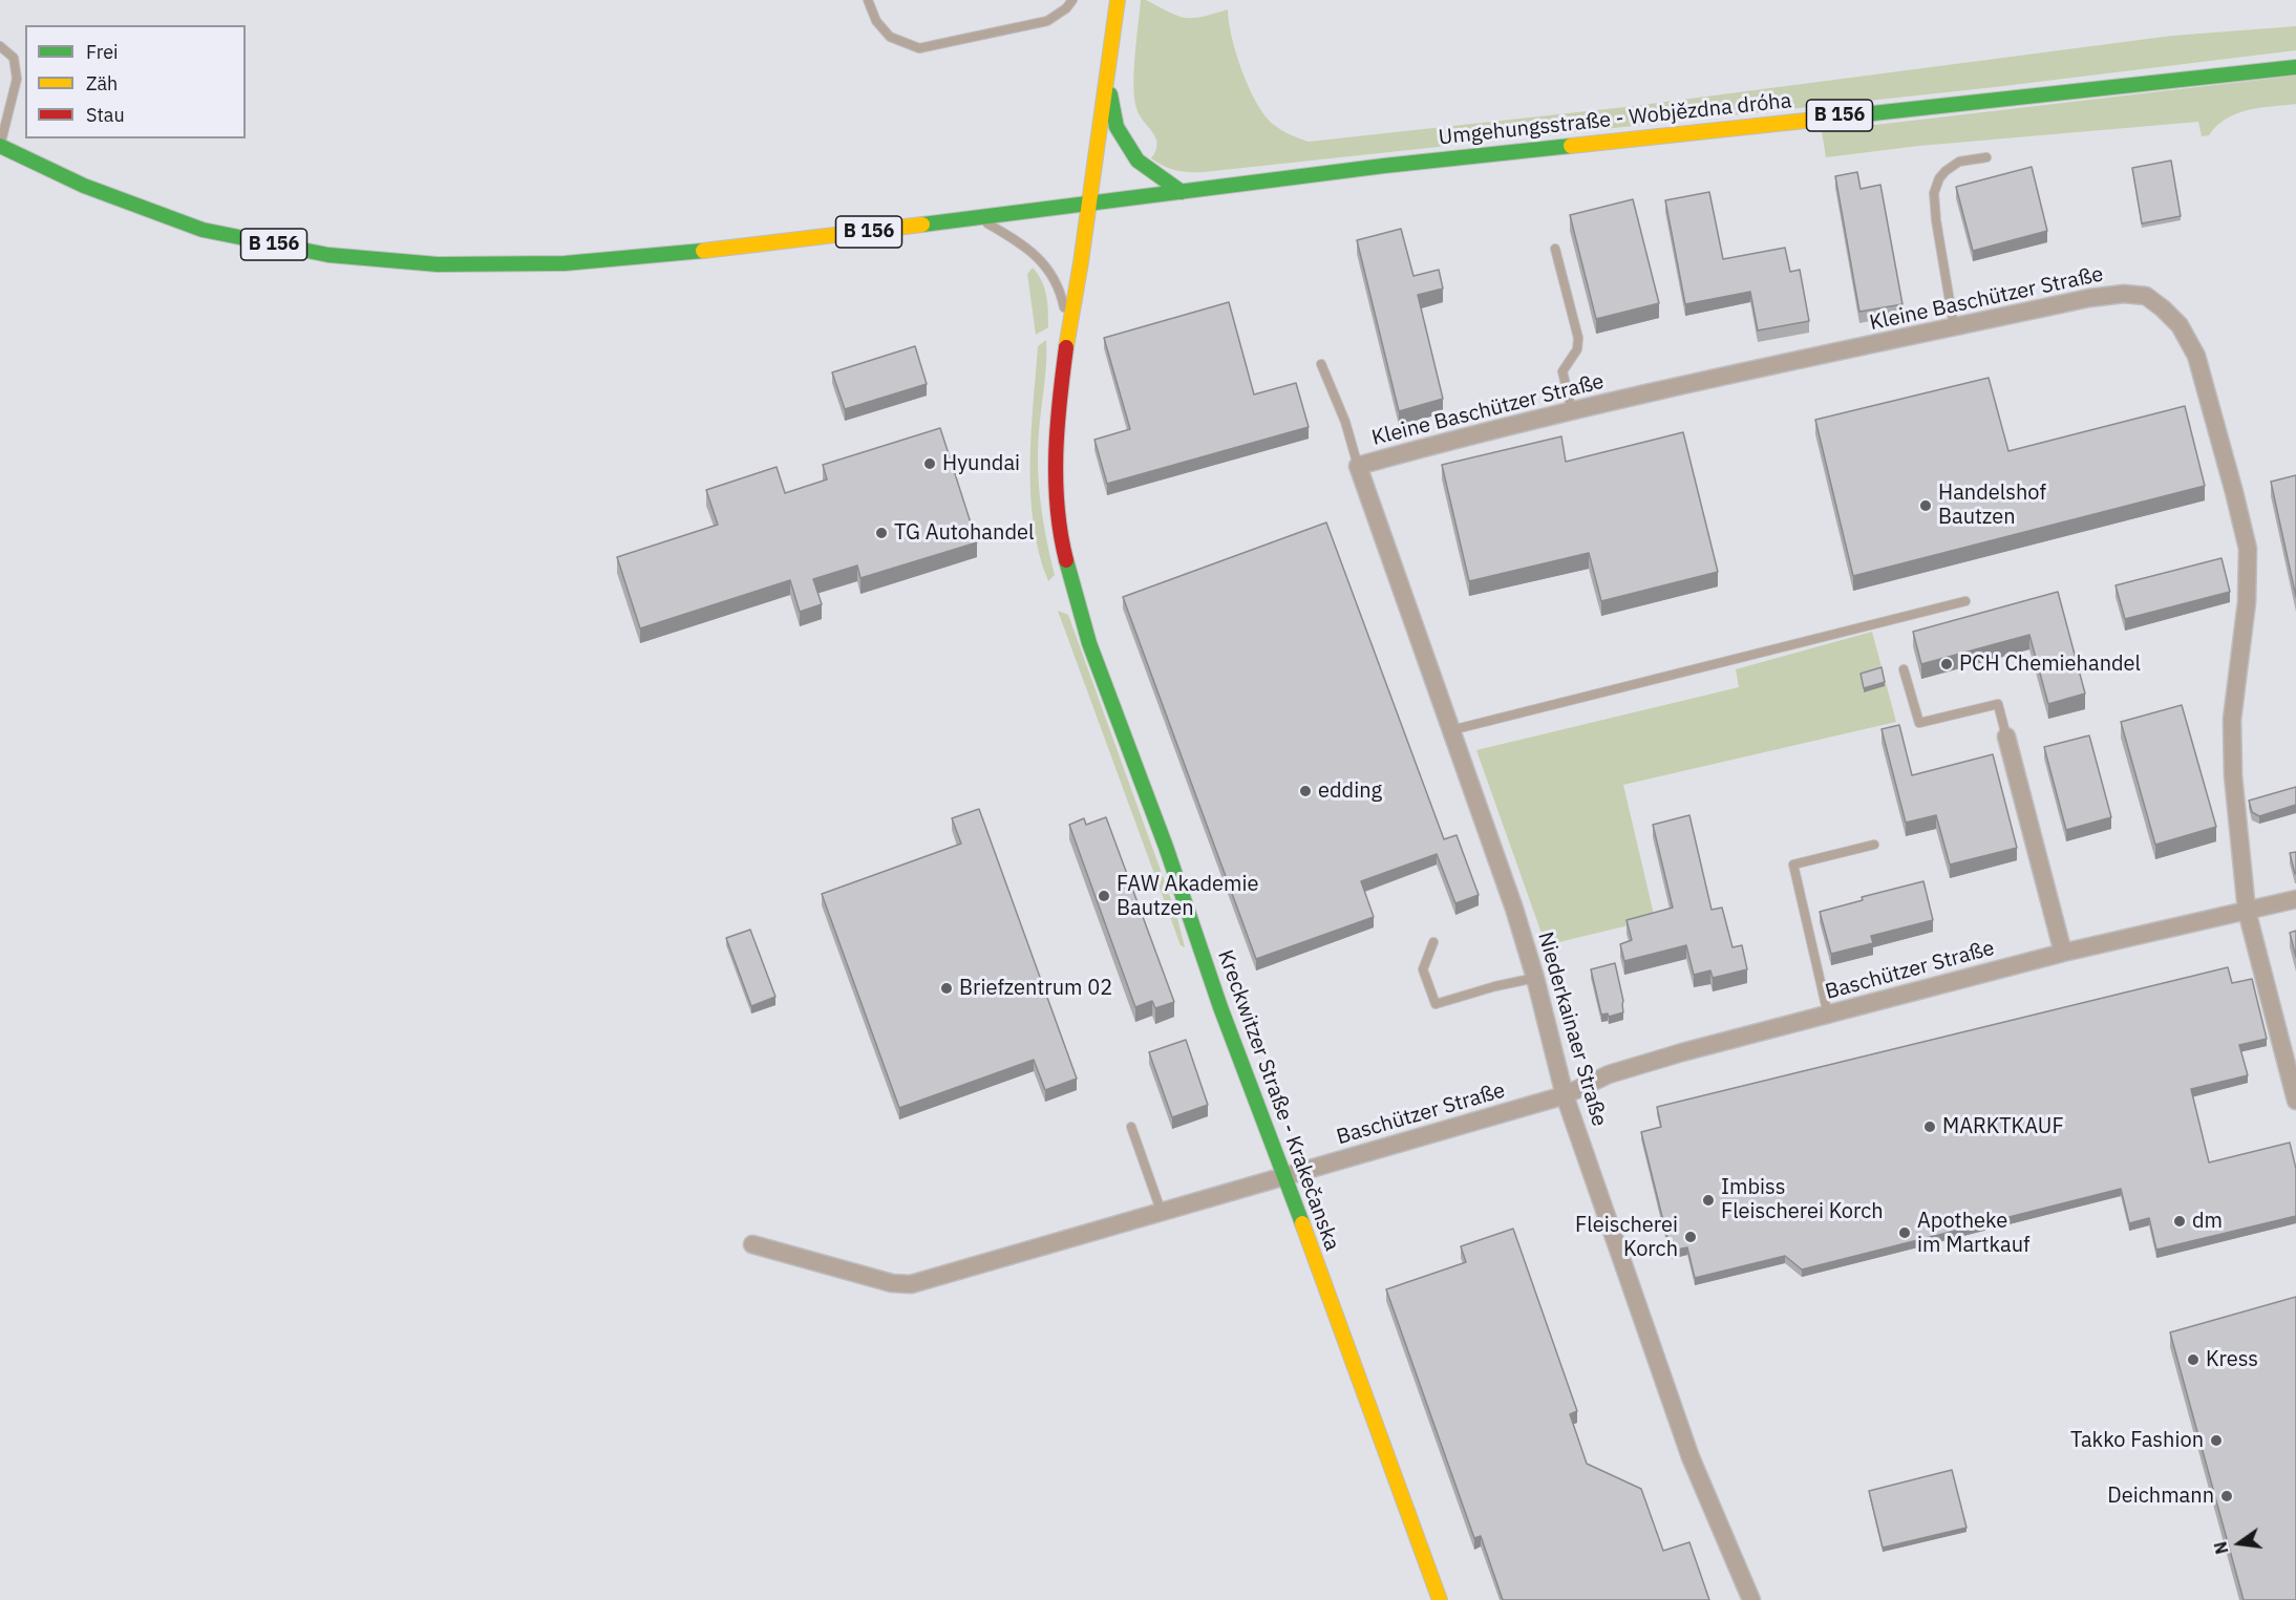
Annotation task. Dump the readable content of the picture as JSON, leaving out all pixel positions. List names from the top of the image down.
{
  "streets": {
    "main road": ["B 156", "Umgehungsstraße - Wobjězdna dróha", "Kreckwitzer Straße - Krakečanska"],
    "street": ["Kleine Baschützer Straße", "Baschützer Straße", "Niederkainaer Straße"]
  },
  "crossings": [
    ["B 156", "Umgehungsstraße - Wobjězdna dróha"],
    ["B 156", "Kreckwitzer Straße - Krakečanska"],
    ["Umgehungsstraße - Wobjězdna dróha", "Kreckwitzer Straße - Krakečanska"],
    ["Kleine Baschützer Straße", "Baschützer Straße"],
    ["Kleine Baschützer Straße", "Niederkainaer Straße"],
    ["Baschützer Straße", "Niederkainaer Straße"],
    ["Baschützer Straße", "Kreckwitzer Straße - Krakečanska"]
  ],
  "places": [
    "Hyundai",
    "Handelshof Bautzen",
    "TG Autohandel",
    "PCH Chemiehandel",
    "edding",
    "FAW Akademie Bautzen",
    "Briefzentrum 02",
    "MARKTKAUF",
    "Imbiss Fleischerei Korch",
    "dm",
    "Apotheke im Martkauf",
    "Fleischerei Korch",
    "Kress",
    "Takko Fashion",
    "Deichmann"
  ],
  "legend": ["Frei", "Zäh", "Stau"],
  "north": "left"
}
